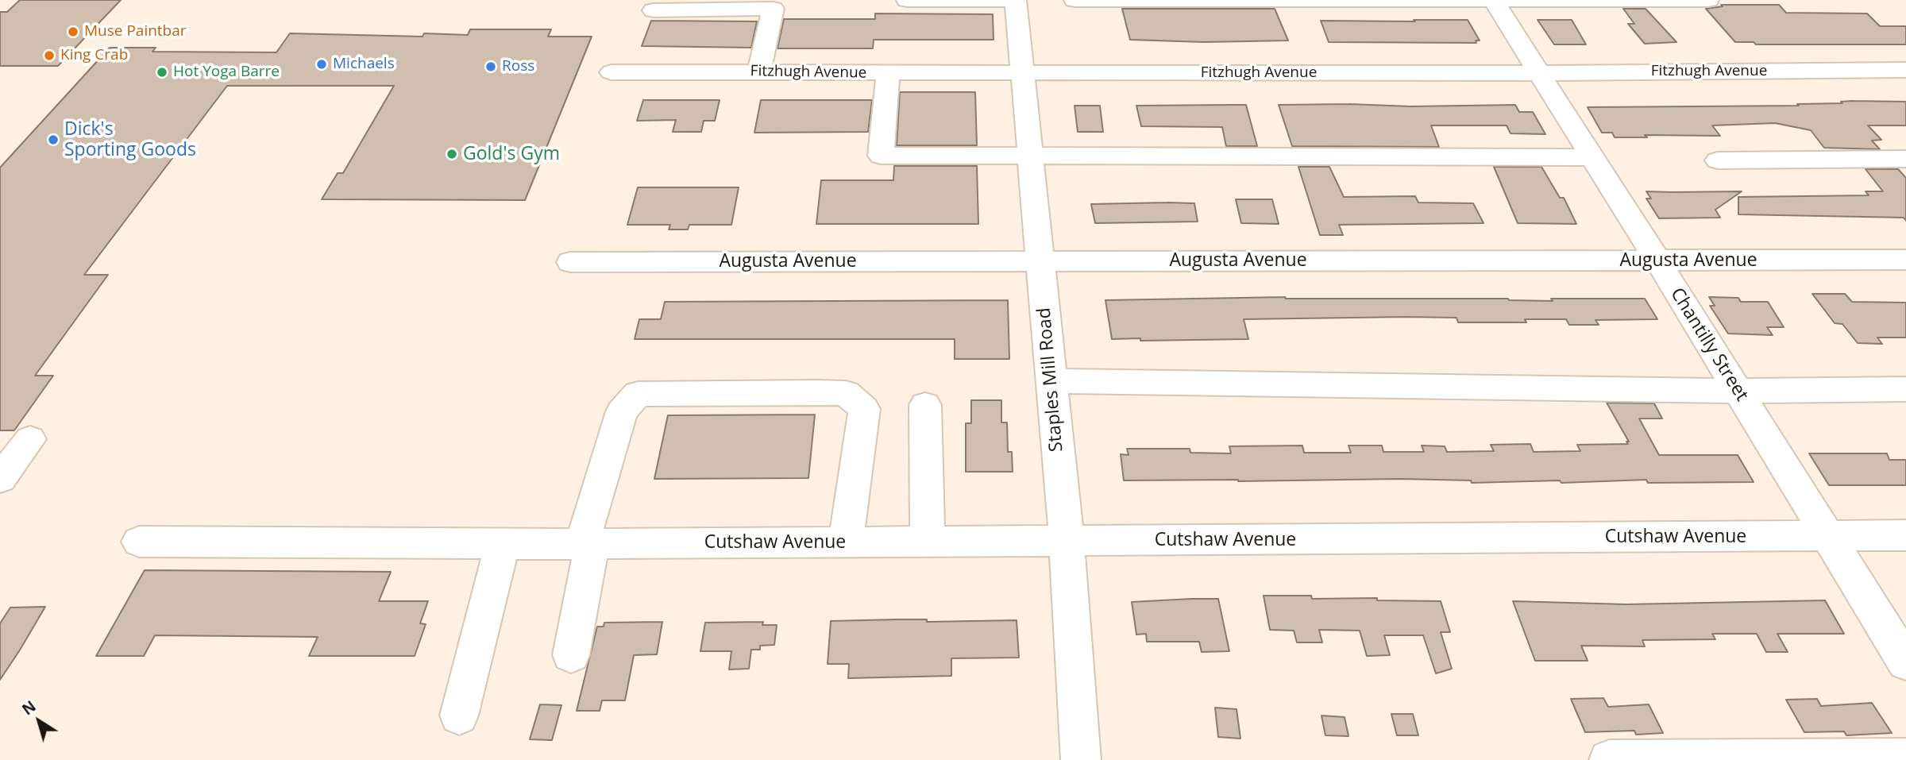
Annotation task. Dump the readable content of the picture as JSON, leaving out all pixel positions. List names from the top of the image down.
{
  "streets": {
    "street": [
      "Fitzhugh Avenue",
      "Augusta Avenue",
      "Chantilly Street",
      "Staples Mill Road",
      "Cutshaw Avenue"
    ]
  },
  "crossings": [
    ["Fitzhugh Avenue", "Chantilly Street"],
    ["Fitzhugh Avenue", "Staples Mill Road"],
    ["Augusta Avenue", "Chantilly Street"],
    ["Augusta Avenue", "Staples Mill Road"],
    ["Chantilly Street", "Cutshaw Avenue"],
    ["Staples Mill Road", "Cutshaw Avenue"]
  ],
  "places": [
    "Muse Paintbar",
    "King Crab",
    "Michaels",
    "Ross",
    "Hot Yoga Barre",
    "Dick's Sporting Goods",
    "Gold's Gym"
  ],
  "north": "top left"
}
